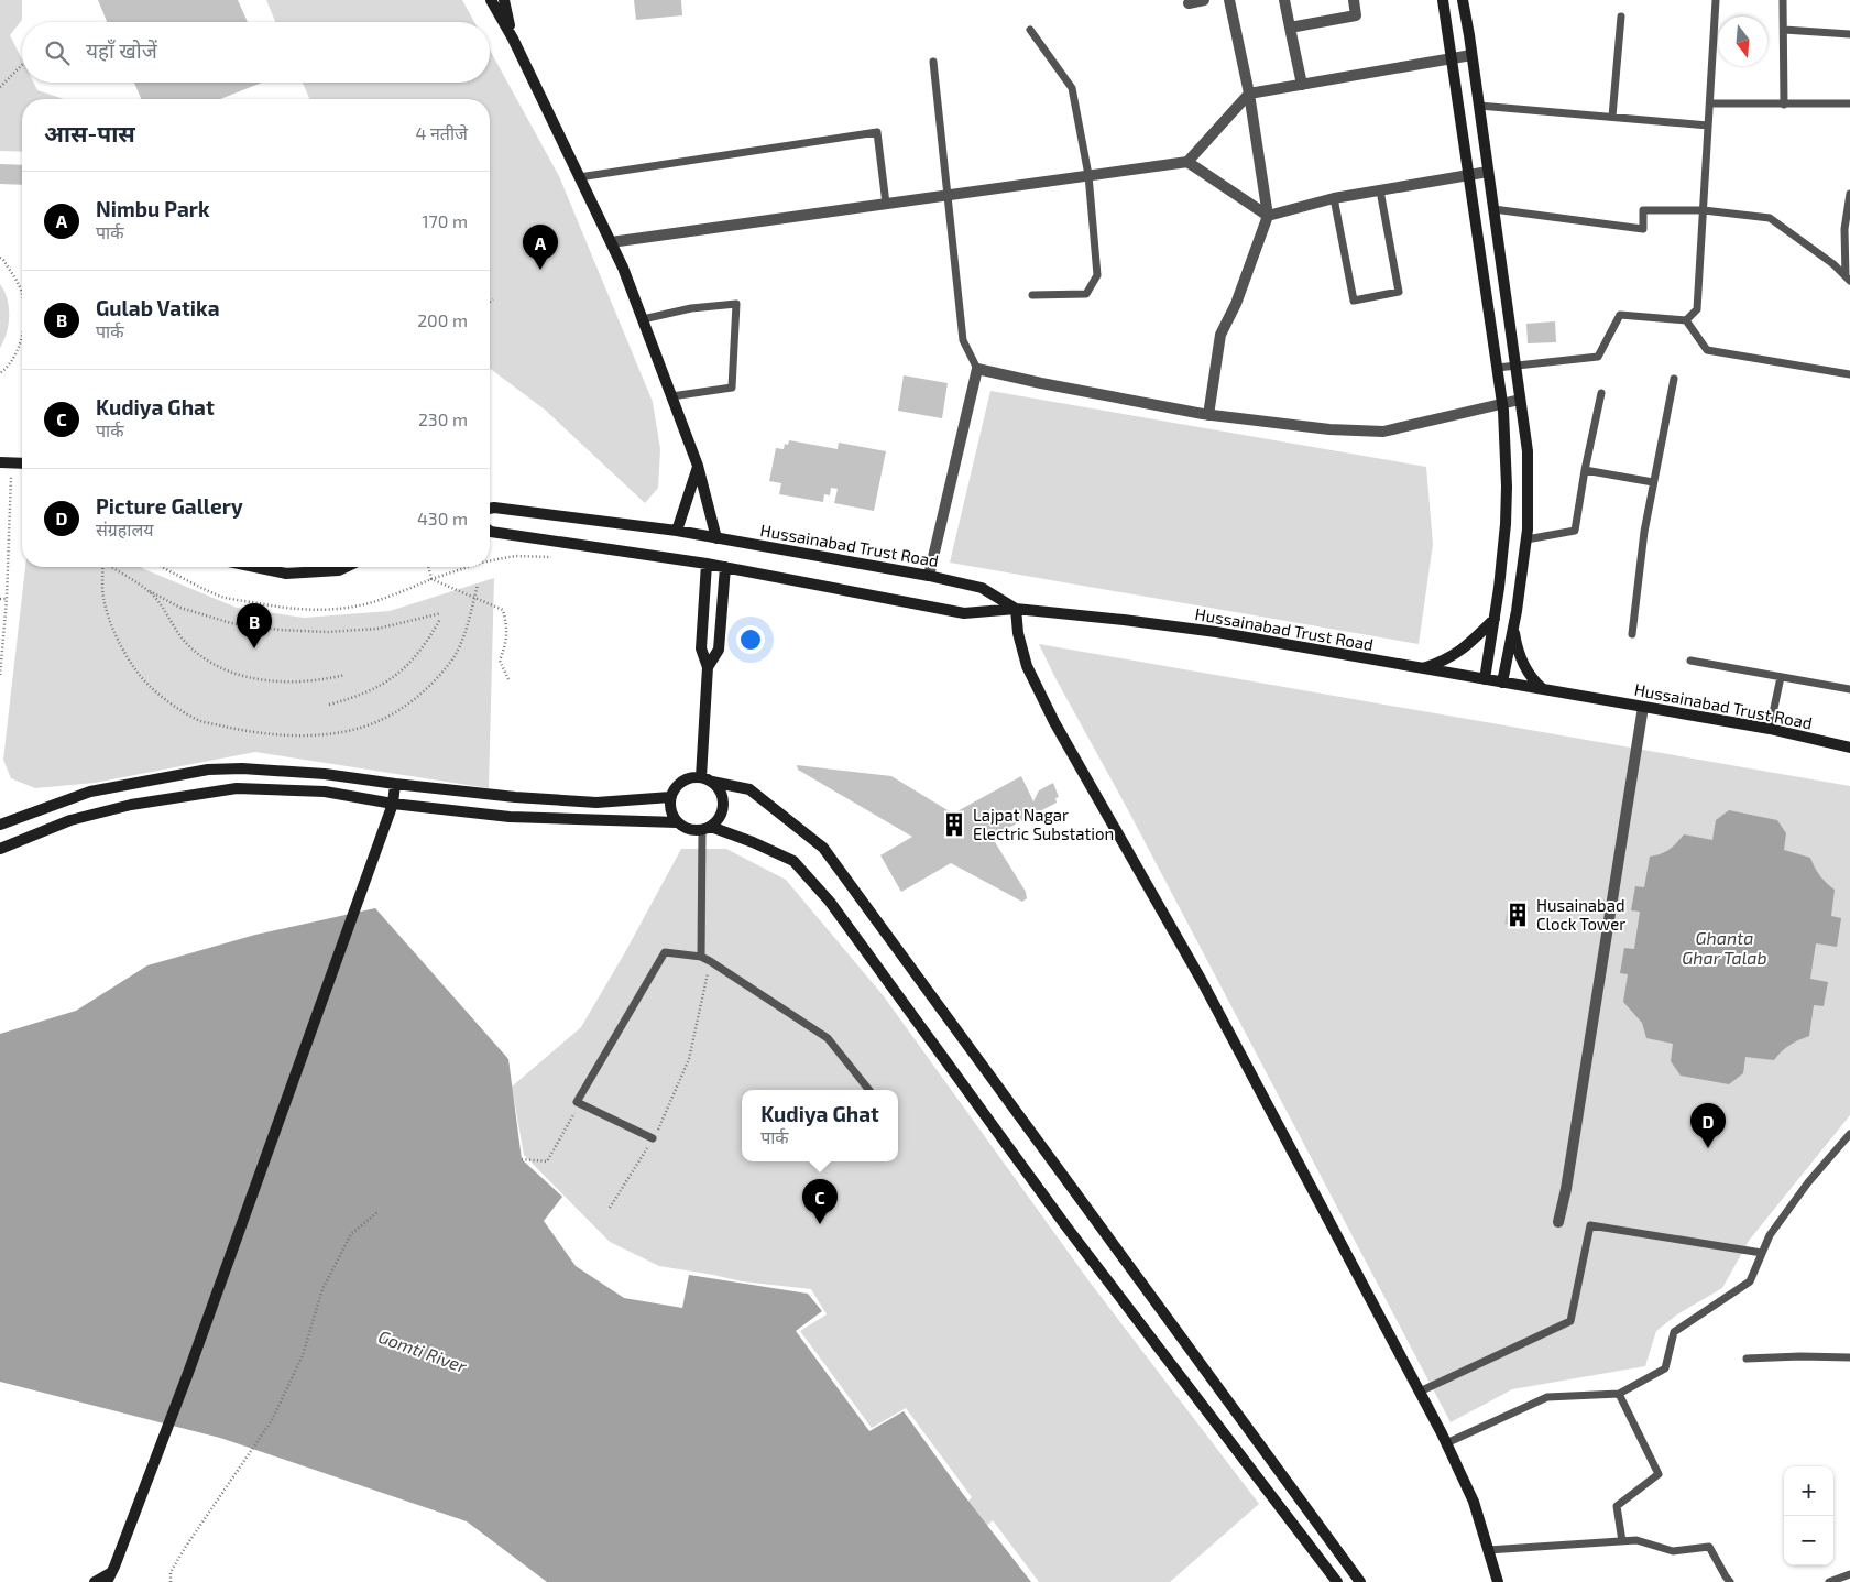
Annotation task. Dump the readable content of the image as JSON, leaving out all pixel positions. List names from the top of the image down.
{
  "streets": {
    "street": ["Hussainabad Trust Road"]
  },
  "water": ["Ghanta Ghar Talab", "Gomti River"],
  "places": {
    "building": ["Lajpat Nagar Electric Substation", "Husainabad Clock Tower"]
  },
  "north": "bottom",
  "page": {
    "search": "यहाँ खोजें",
    "heading": ["आस-पास", "4 नतीजे"],
    "list": [
      {
        "mark": "A",
        "name": "Nimbu Park",
        "note": "पार्क",
        "value": "170 m"
      },
      {
        "mark": "B",
        "name": "Gulab Vatika",
        "note": "पार्क",
        "value": "200 m"
      },
      {
        "mark": "C",
        "name": "Kudiya Ghat",
        "note": "पार्क",
        "value": "230 m"
      },
      {
        "mark": "D",
        "name": "Picture Gallery",
        "note": "संग्रहालय",
        "value": "430 m"
      }
    ],
    "pins": [
      "A",
      "B",
      "D",
      "C"
    ],
    "popup": ["Kudiya Ghat", "पार्क"],
    "map_buttons": ["+", "−"]
  }
}
